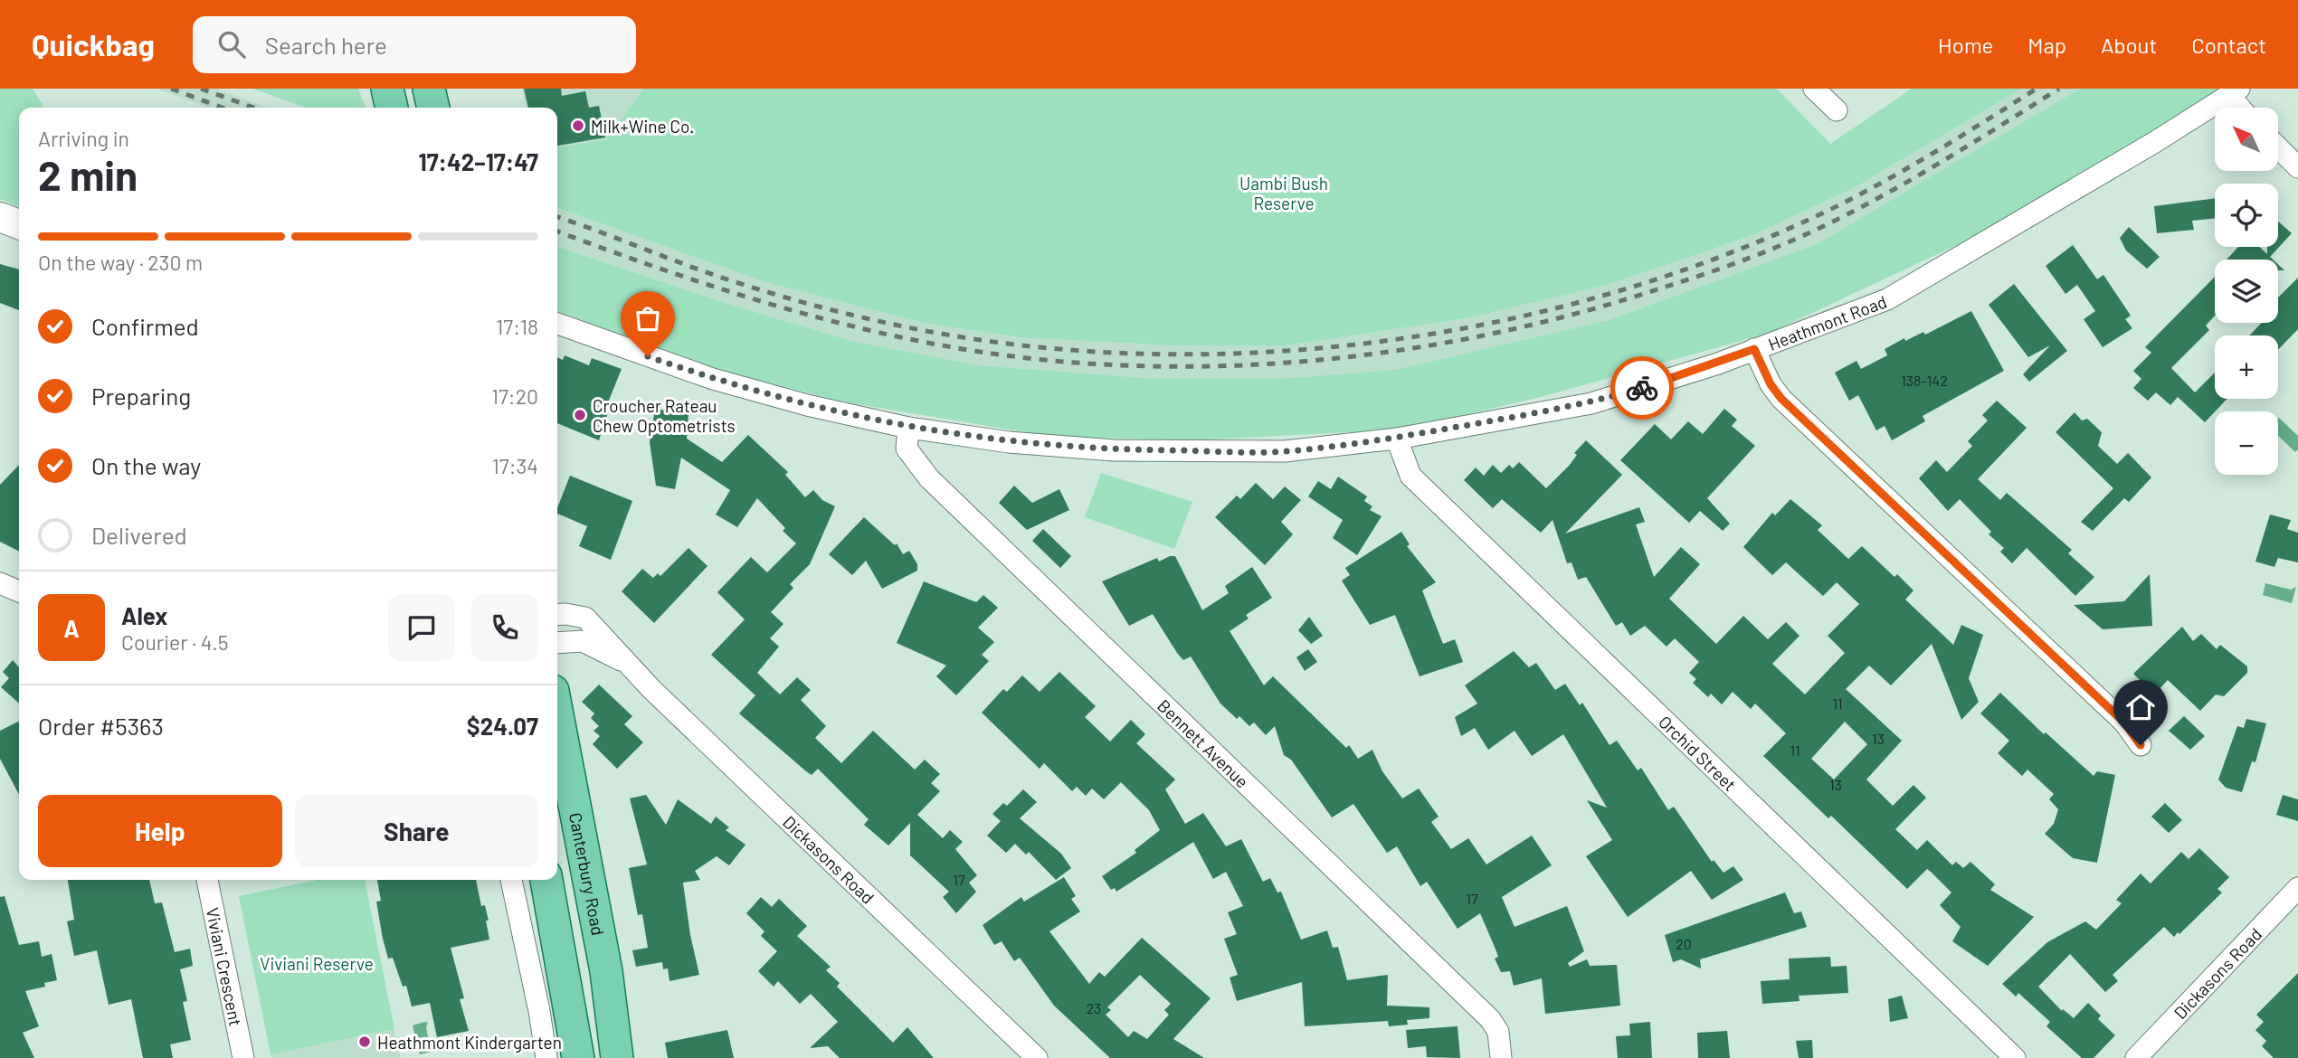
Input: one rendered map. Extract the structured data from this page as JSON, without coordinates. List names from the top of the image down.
{
  "streets": {
    "main road": ["Canterbury Road"],
    "street": [
      "Heathmont Road",
      "Bennett Avenue",
      "Orchid Street",
      "Dickasons Road",
      "Viviani Crescent"
    ]
  },
  "crossings": [
    ["Heathmont Road", "Bennett Avenue"],
    ["Heathmont Road", "Orchid Street"]
  ],
  "parks": ["Uambi Bush Reserve", "Viviani Reserve"],
  "places": ["Milk+Wine Co.", "Croucher Rateau Chew Optometrists", "Heathmont Kindergarten"],
  "house_numbers": [
    "138-142",
    "11",
    "13",
    "11",
    "13",
    "17",
    "17",
    "20",
    "23"
  ],
  "north": "top left",
  "page": {
    "header": "Quickbag",
    "search": "Search here",
    "nav": [
      "Home",
      "Map",
      "About",
      "Contact"
    ],
    "map_buttons": ["+", "−"],
    "heading": ["2 min", "Arriving in", "17:42–17:47"],
    "panel": [
      "Alex",
      "Courier · 4.5",
      "Order #5363",
      "$24.07"
    ],
    "bar": "On the way · 230 m",
    "list": [
      ["Confirmed", "17:18"],
      ["Preparing", "17:20"],
      ["On the way", "17:34"],
      "Delivered"
    ],
    "round": "A",
    "buttons": ["Help", "Share"]
  }
}
